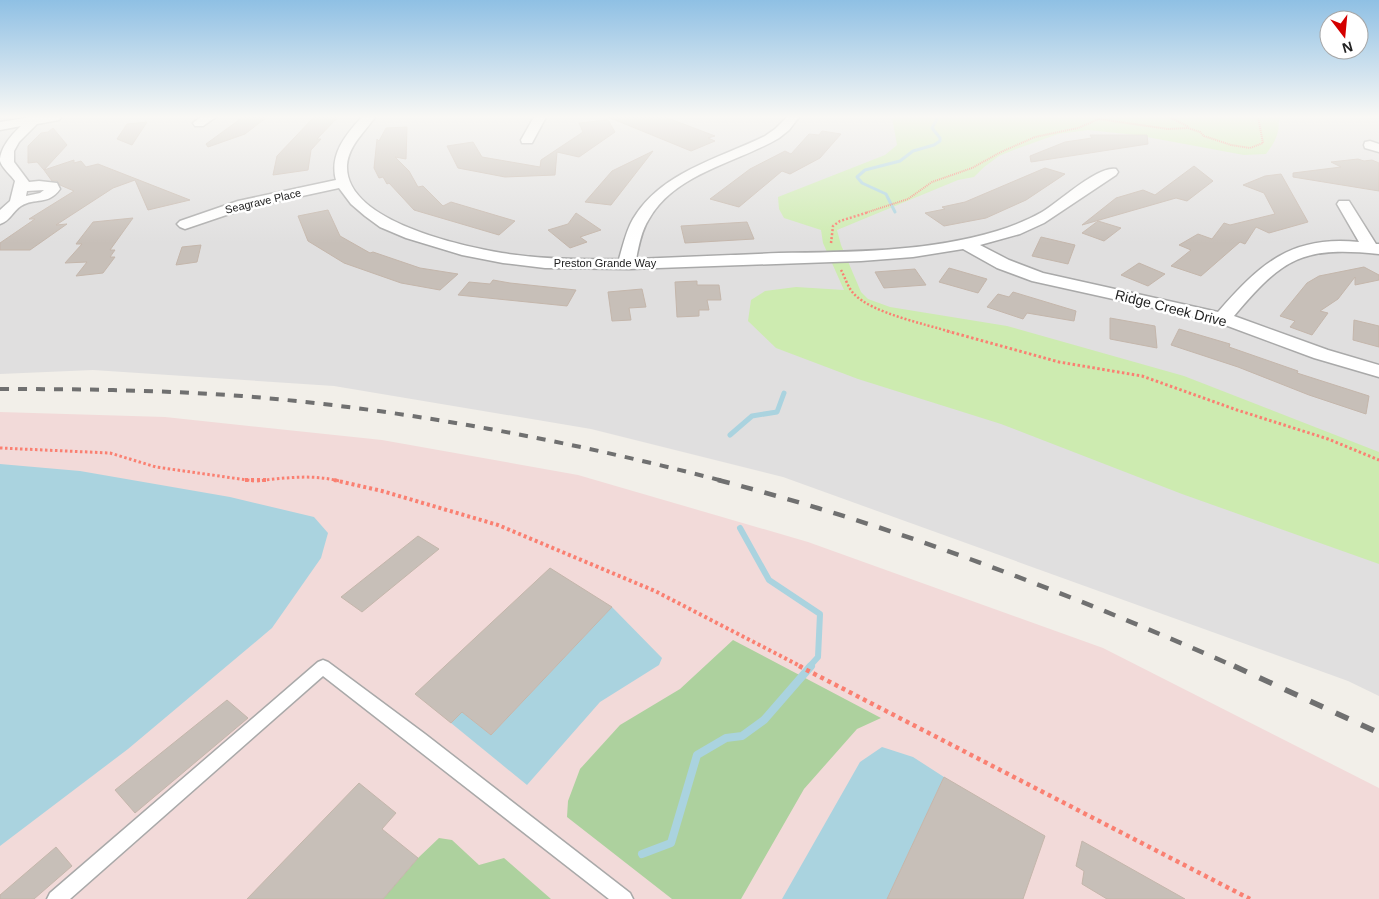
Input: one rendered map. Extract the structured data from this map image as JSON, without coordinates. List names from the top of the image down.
{
  "streets": {
    "street": ["Seagrave Place", "Preston Grande Way", "Ridge Creek Drive"]
  },
  "crossings": [
    ["Seagrave Place", "Preston Grande Way"],
    ["Preston Grande Way", "Ridge Creek Drive"]
  ],
  "north": "bottom"
}
